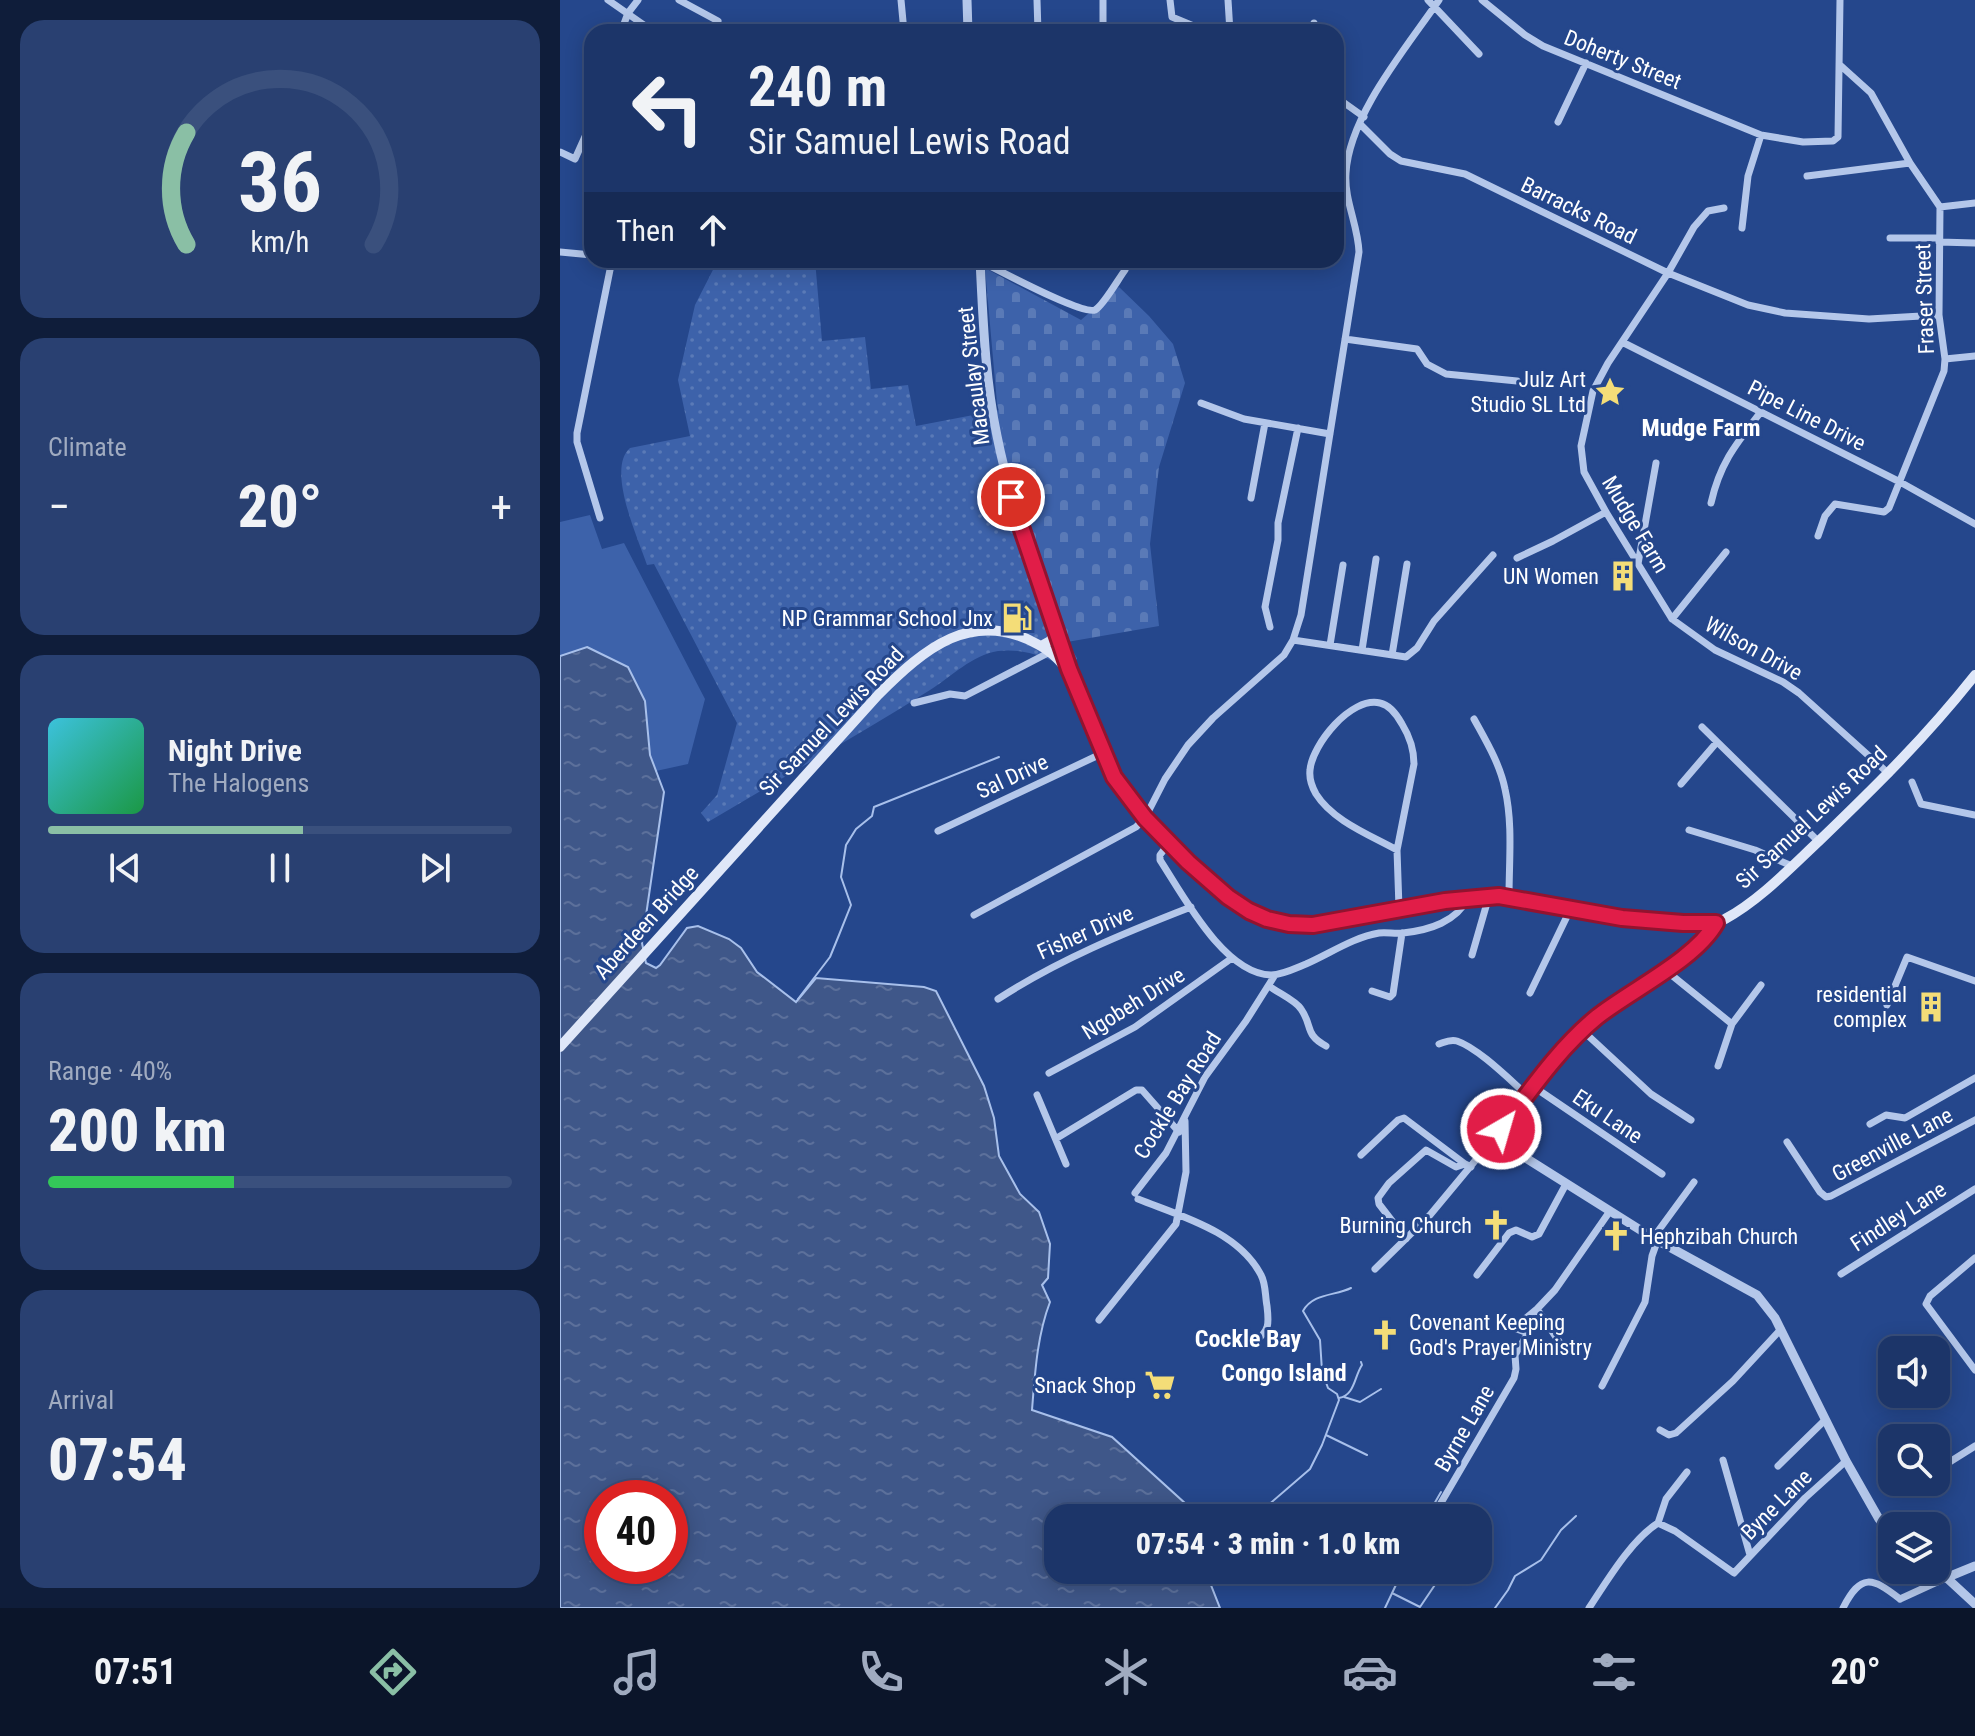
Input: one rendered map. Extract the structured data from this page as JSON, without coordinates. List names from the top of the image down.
{
  "streets": {
    "main road": ["Sir Samuel Lewis Road", "Aberdeen Bridge"],
    "street": [
      "Doherty Street",
      "Barracks Road",
      "Fraser Street",
      "Macaulay Street",
      "Pipe Line Drive",
      "Mudge Farm",
      "Wilson Drive",
      "Sal Drive",
      "Fisher Drive",
      "Ngobeh Drive",
      "Cockle Bay Road",
      "Eku Lane",
      "Greenville Lane",
      "Findley Lane",
      "Byrne Lane",
      "Byne Lane"
    ]
  },
  "crossings": [
    ["Barracks Road", "Fraser Street"],
    ["Barracks Road", "Mudge Farm"],
    ["Fraser Street", "Pipe Line Drive"],
    ["Macaulay Street", "Sir Samuel Lewis Road"],
    ["Pipe Line Drive", "Mudge Farm"],
    ["Mudge Farm", "Wilson Drive"],
    ["Wilson Drive", "Sir Samuel Lewis Road"],
    ["Sir Samuel Lewis Road", "Sal Drive"],
    ["Sir Samuel Lewis Road", "Aberdeen Bridge"]
  ],
  "districts": ["Mudge Farm", "Cockle Bay", "Congo Island"],
  "places": {
    "place": ["Julz Art Studio SL Ltd"],
    "building": ["UN Women", "residential complex"],
    "fuel station": ["NP Grammar School Jnx"],
    "church": ["Burning Church", "Hephzibah Church", "Covenant Keeping God's Prayer Ministry"],
    "supermarket": ["Snack Shop"]
  },
  "page": {
    "turn": ["240 m", "Sir Samuel Lewis Road"],
    "then": "Then",
    "tile": [
      "Climate",
      ["Range · 40%", "200 km"],
      ["Arrival", "07:54"]
    ],
    "heat": ["−", "20°", "+"],
    "song": ["Night Drive", "The Halogens"],
    "limit": "40",
    "trip": "07:54 · 3 min · 1.0 km",
    "tabs": ["07:51", "20°"],
    "gauge": ["36", "km/h"]
  }
}
